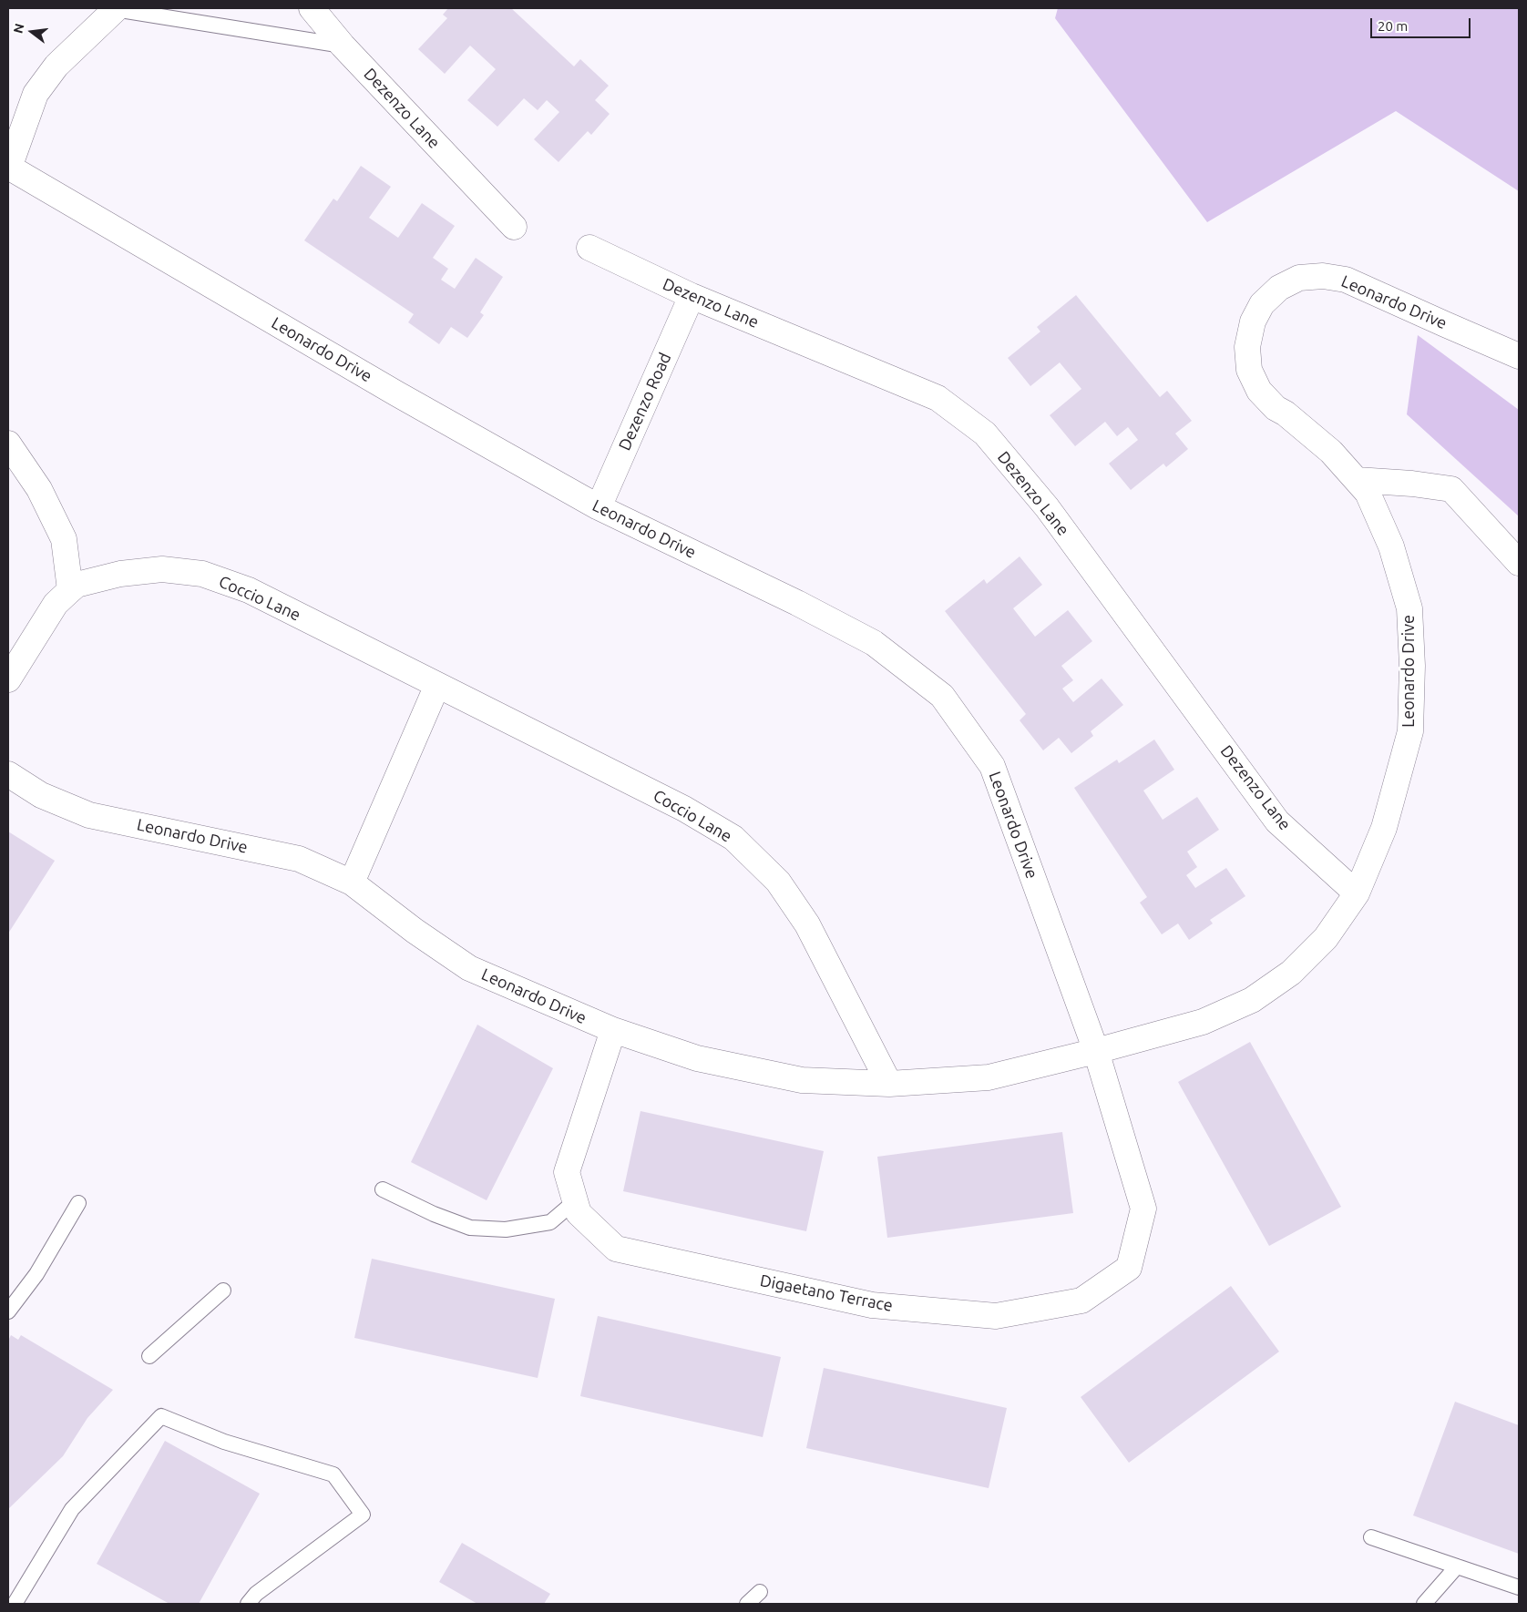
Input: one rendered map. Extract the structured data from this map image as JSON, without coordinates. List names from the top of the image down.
{
  "streets": {
    "street": [
      "Dezenzo Lane",
      "Leonardo Drive",
      "Dezenzo Road",
      "Coccio Lane",
      "Digaetano Terrace"
    ]
  },
  "crossings": [
    ["Dezenzo Lane", "Leonardo Drive"],
    ["Dezenzo Lane", "Dezenzo Road"],
    ["Leonardo Drive", "Dezenzo Road"],
    ["Leonardo Drive", "Coccio Lane"],
    ["Leonardo Drive", "Digaetano Terrace"]
  ],
  "scale_bar": "20 m",
  "north": "left"
}
